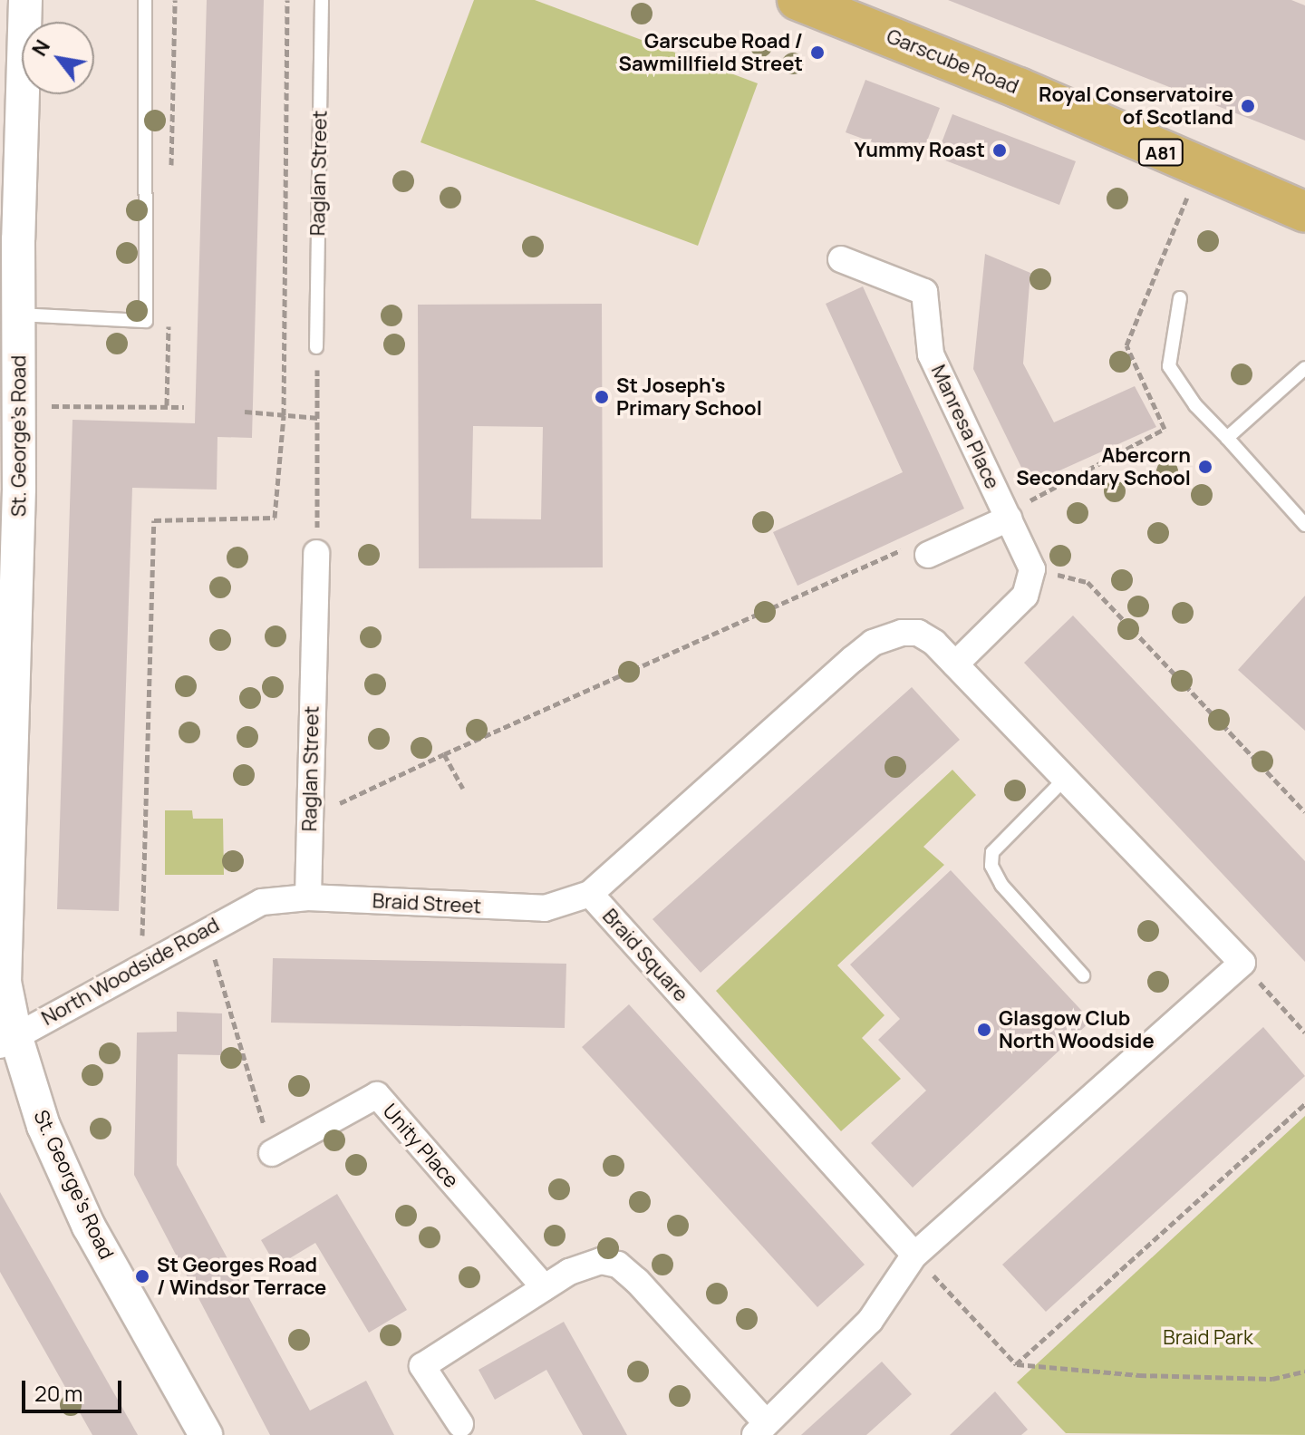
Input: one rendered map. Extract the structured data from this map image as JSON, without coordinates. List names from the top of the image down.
{
  "streets": {
    "main road": ["Garscube Road", "A81"],
    "street": [
      "Raglan Street",
      "Manresa Place",
      "St. George's Road",
      "Braid Street",
      "Braid Square",
      "North Woodside Road",
      "Unity Place"
    ]
  },
  "crossings": [
    ["Raglan Street", "Braid Street"],
    ["St. George's Road", "North Woodside Road"],
    ["Braid Street", "Braid Square"],
    ["Braid Street", "North Woodside Road"]
  ],
  "parks": ["Braid Park"],
  "places": [
    "Garscube Road / Sawmillfield Street",
    "Royal Conservatoire of Scotland",
    "Yummy Roast",
    "St Joseph's Primary School",
    "Abercorn Secondary School",
    "Glasgow Club North Woodside",
    "St Georges Road / Windsor Terrace"
  ],
  "scale_bar": "20 m",
  "north": "top left"
}
